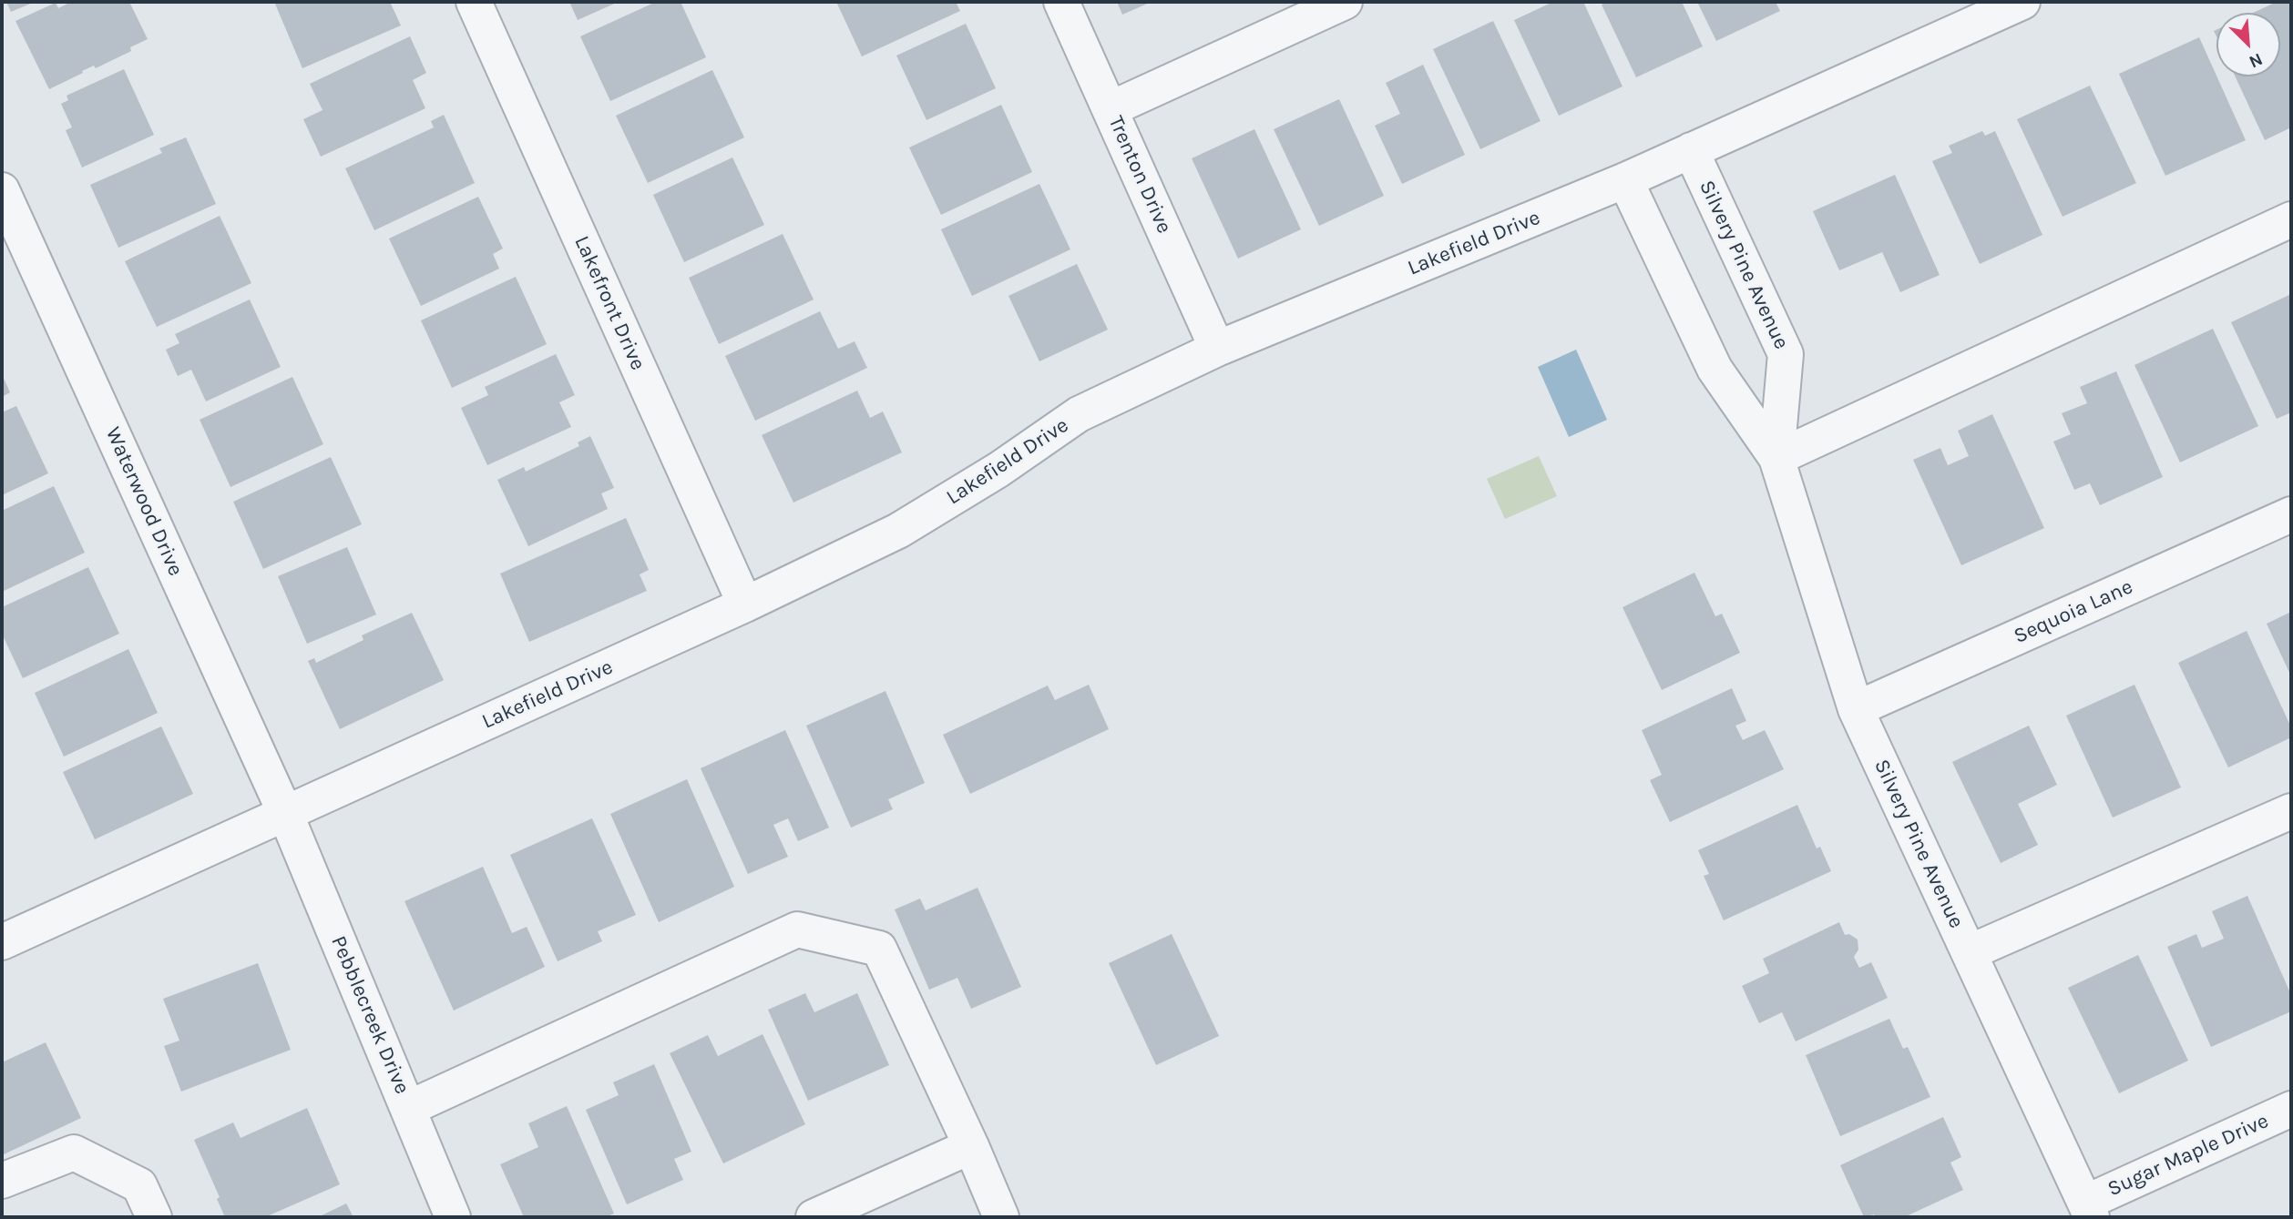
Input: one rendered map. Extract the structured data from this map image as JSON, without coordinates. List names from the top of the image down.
{
  "streets": {
    "street": [
      "Trenton Drive",
      "Lakefield Drive",
      "Silvery Pine Avenue",
      "Lakefront Drive",
      "Waterwood Drive",
      "Sequoia Lane",
      "Pebblecreek Drive",
      "Sugar Maple Drive"
    ]
  },
  "crossings": [
    ["Trenton Drive", "Lakefield Drive"],
    ["Lakefield Drive", "Silvery Pine Avenue"],
    ["Lakefield Drive", "Lakefront Drive"],
    ["Lakefield Drive", "Waterwood Drive"],
    ["Lakefield Drive", "Pebblecreek Drive"],
    ["Silvery Pine Avenue", "Sequoia Lane"],
    ["Silvery Pine Avenue", "Sugar Maple Drive"],
    ["Waterwood Drive", "Pebblecreek Drive"]
  ],
  "north": "bottom right"
}
